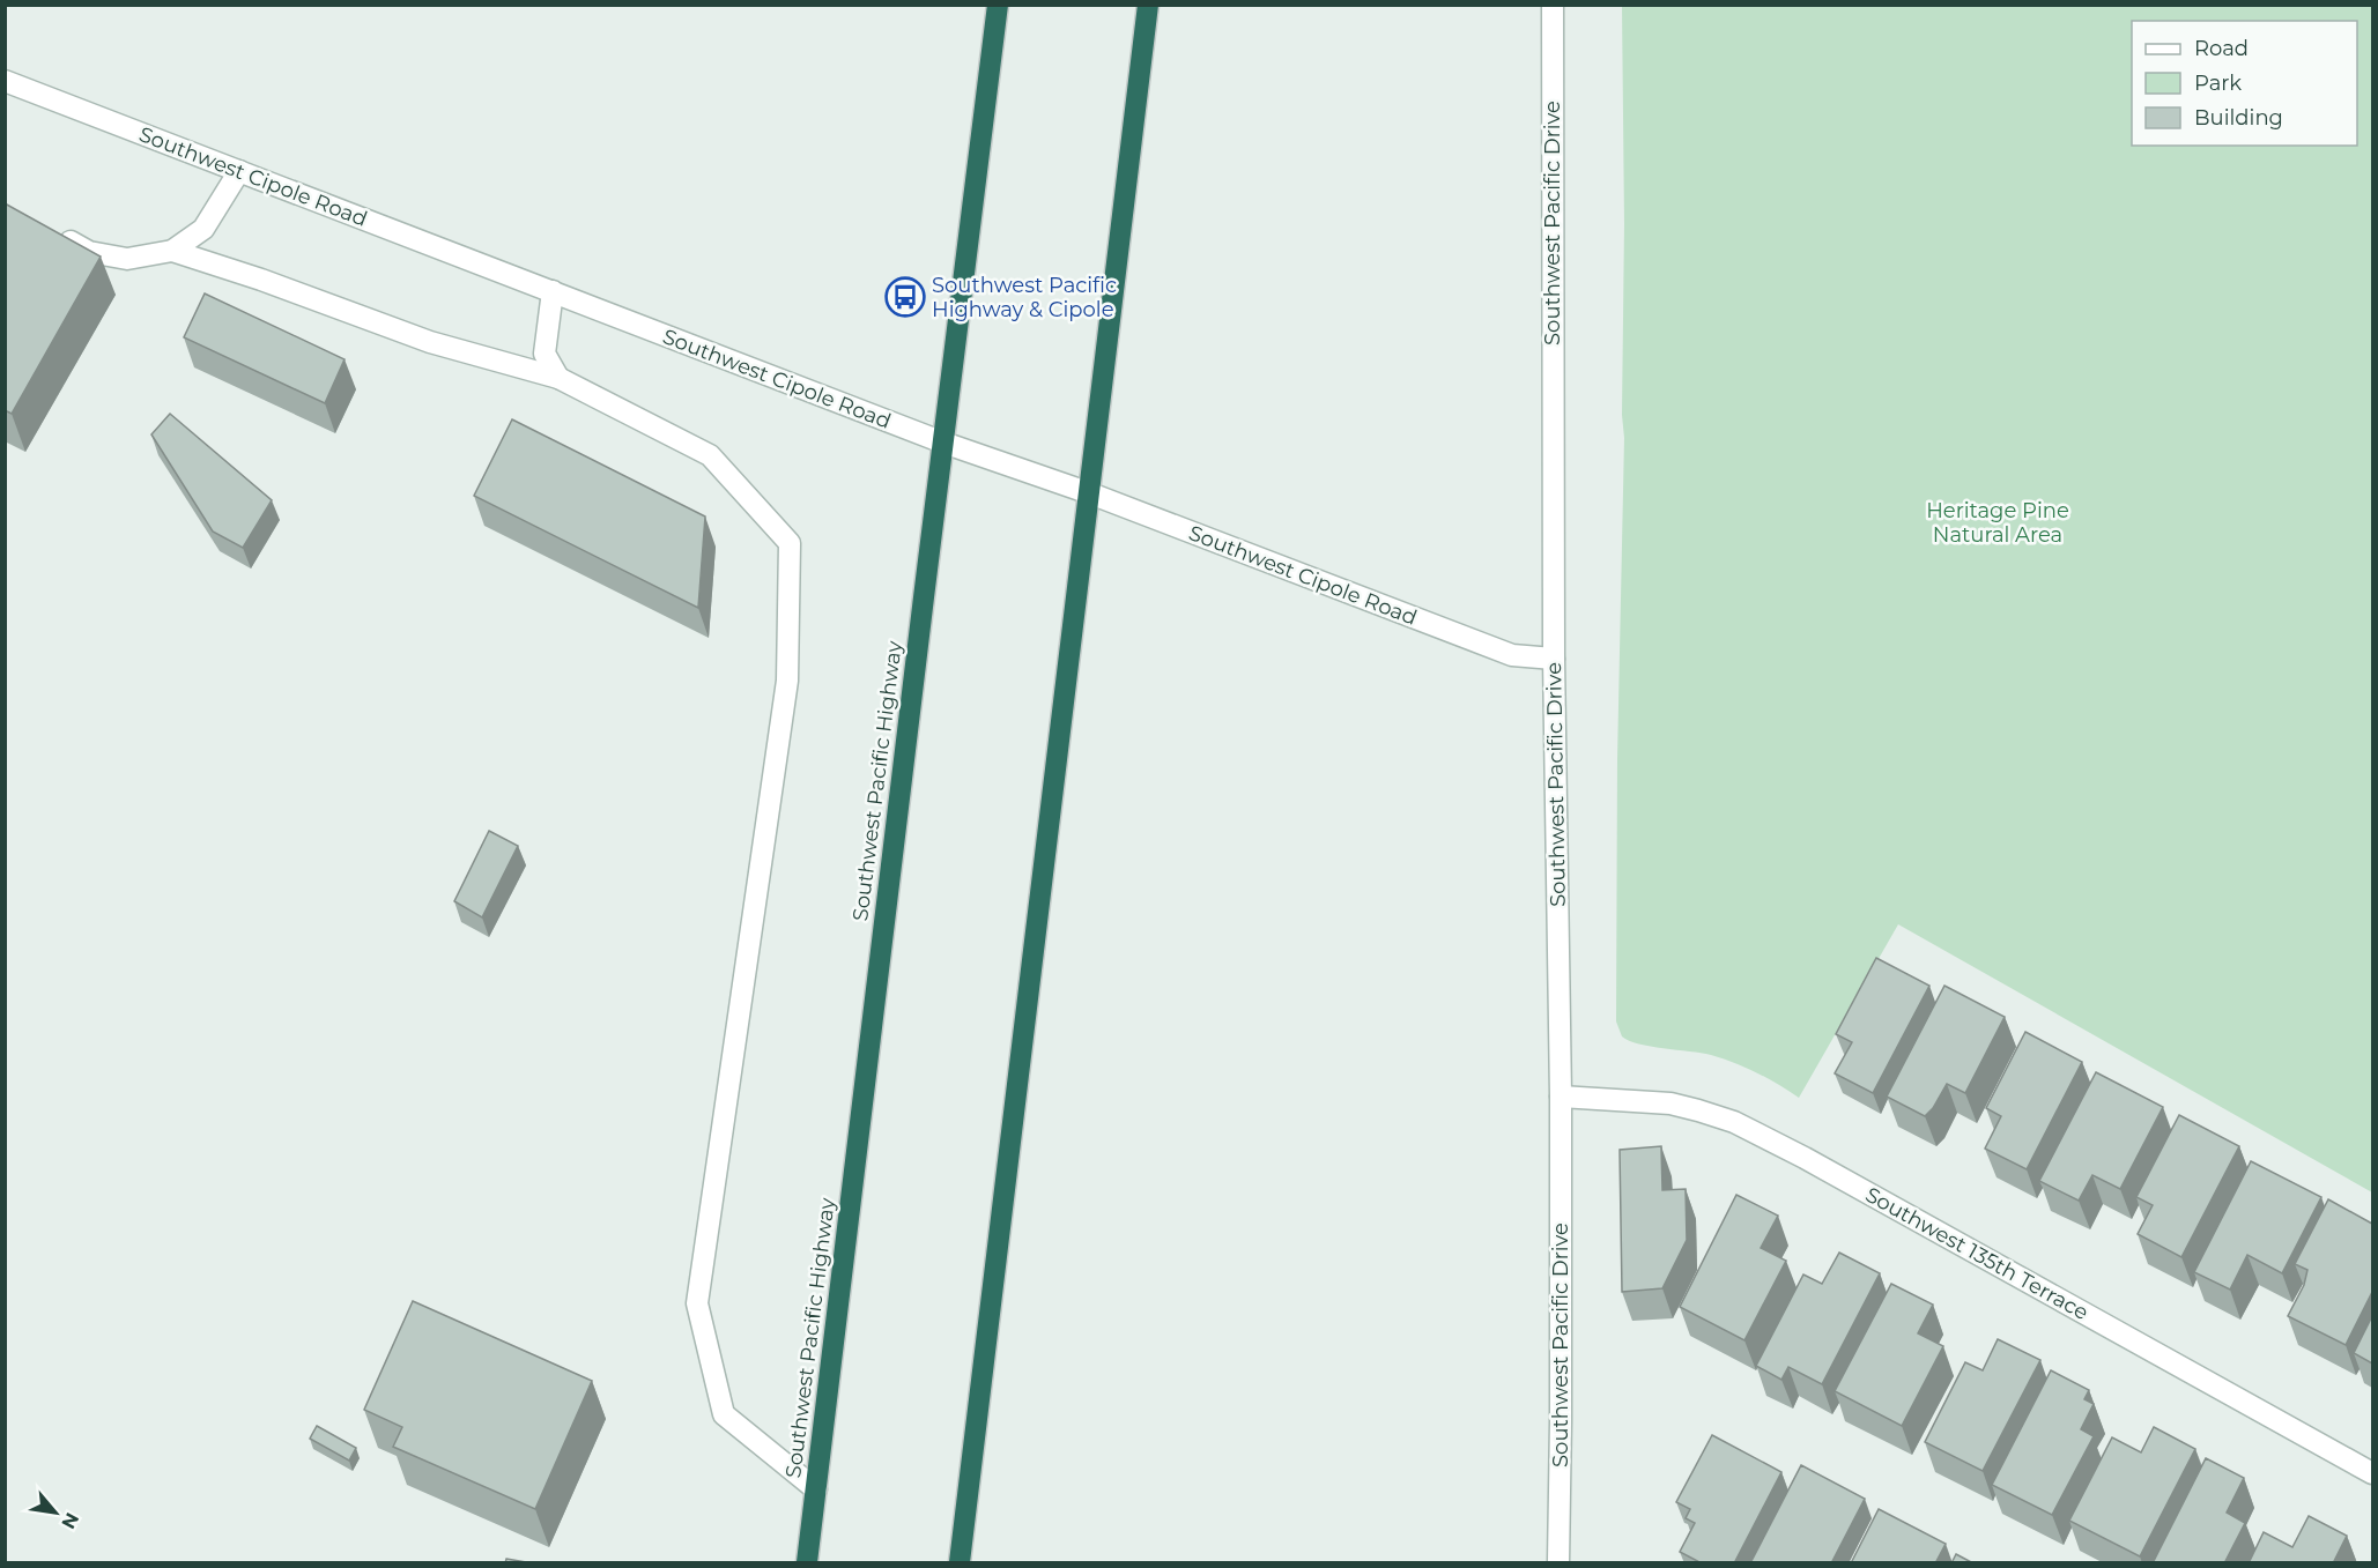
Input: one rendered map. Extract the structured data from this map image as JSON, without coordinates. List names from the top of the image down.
{
  "streets": {
    "highway": ["Southwest Pacific Highway"],
    "street": ["Southwest Cipole Road", "Southwest Pacific Drive", "Southwest 135th Terrace"]
  },
  "crossings": [
    ["Southwest Cipole Road", "Southwest Pacific Drive"],
    ["Southwest Cipole Road", "Southwest Pacific Highway"],
    ["Southwest Pacific Drive", "Southwest 135th Terrace"]
  ],
  "parks": ["Heritage Pine Natural Area"],
  "places": {
    "bus stop": ["Southwest Pacific Highway & Cipole"]
  },
  "legend": ["Road", "Park", "Building"],
  "north": "bottom right"
}
